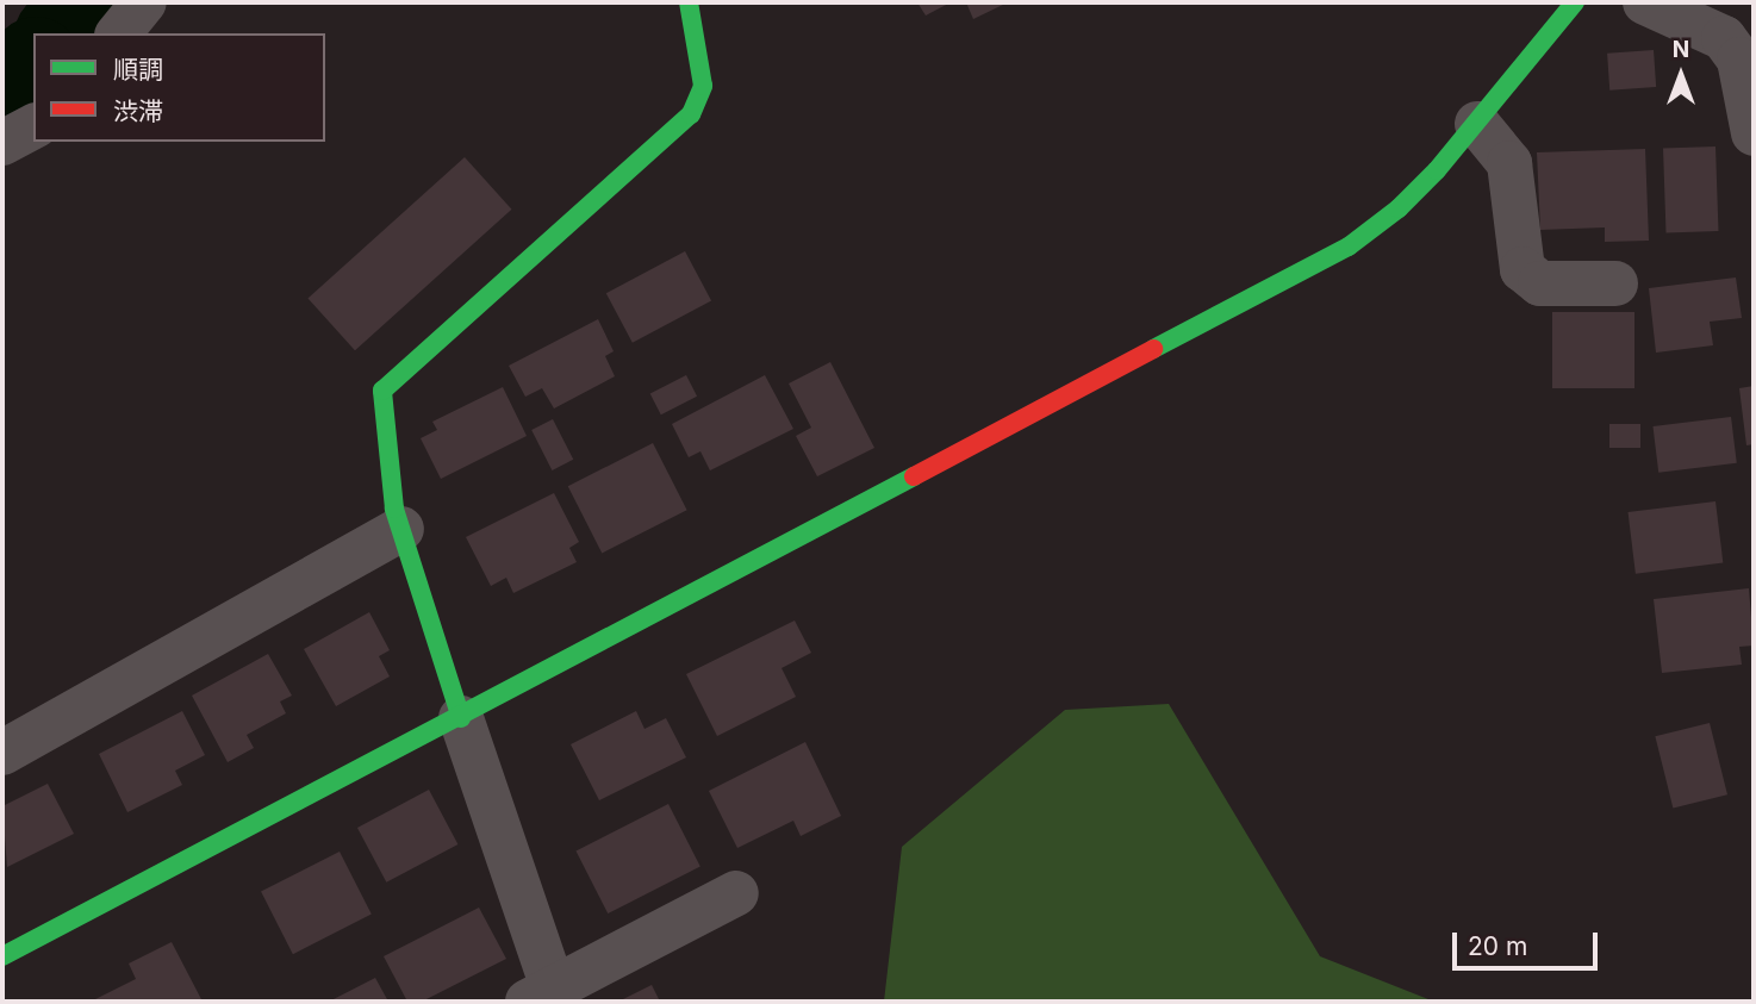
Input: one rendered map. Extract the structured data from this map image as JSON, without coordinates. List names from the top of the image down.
{
  "legend": ["順調", "渋滞"],
  "scale_bar": "20 m",
  "north": "top"
}
